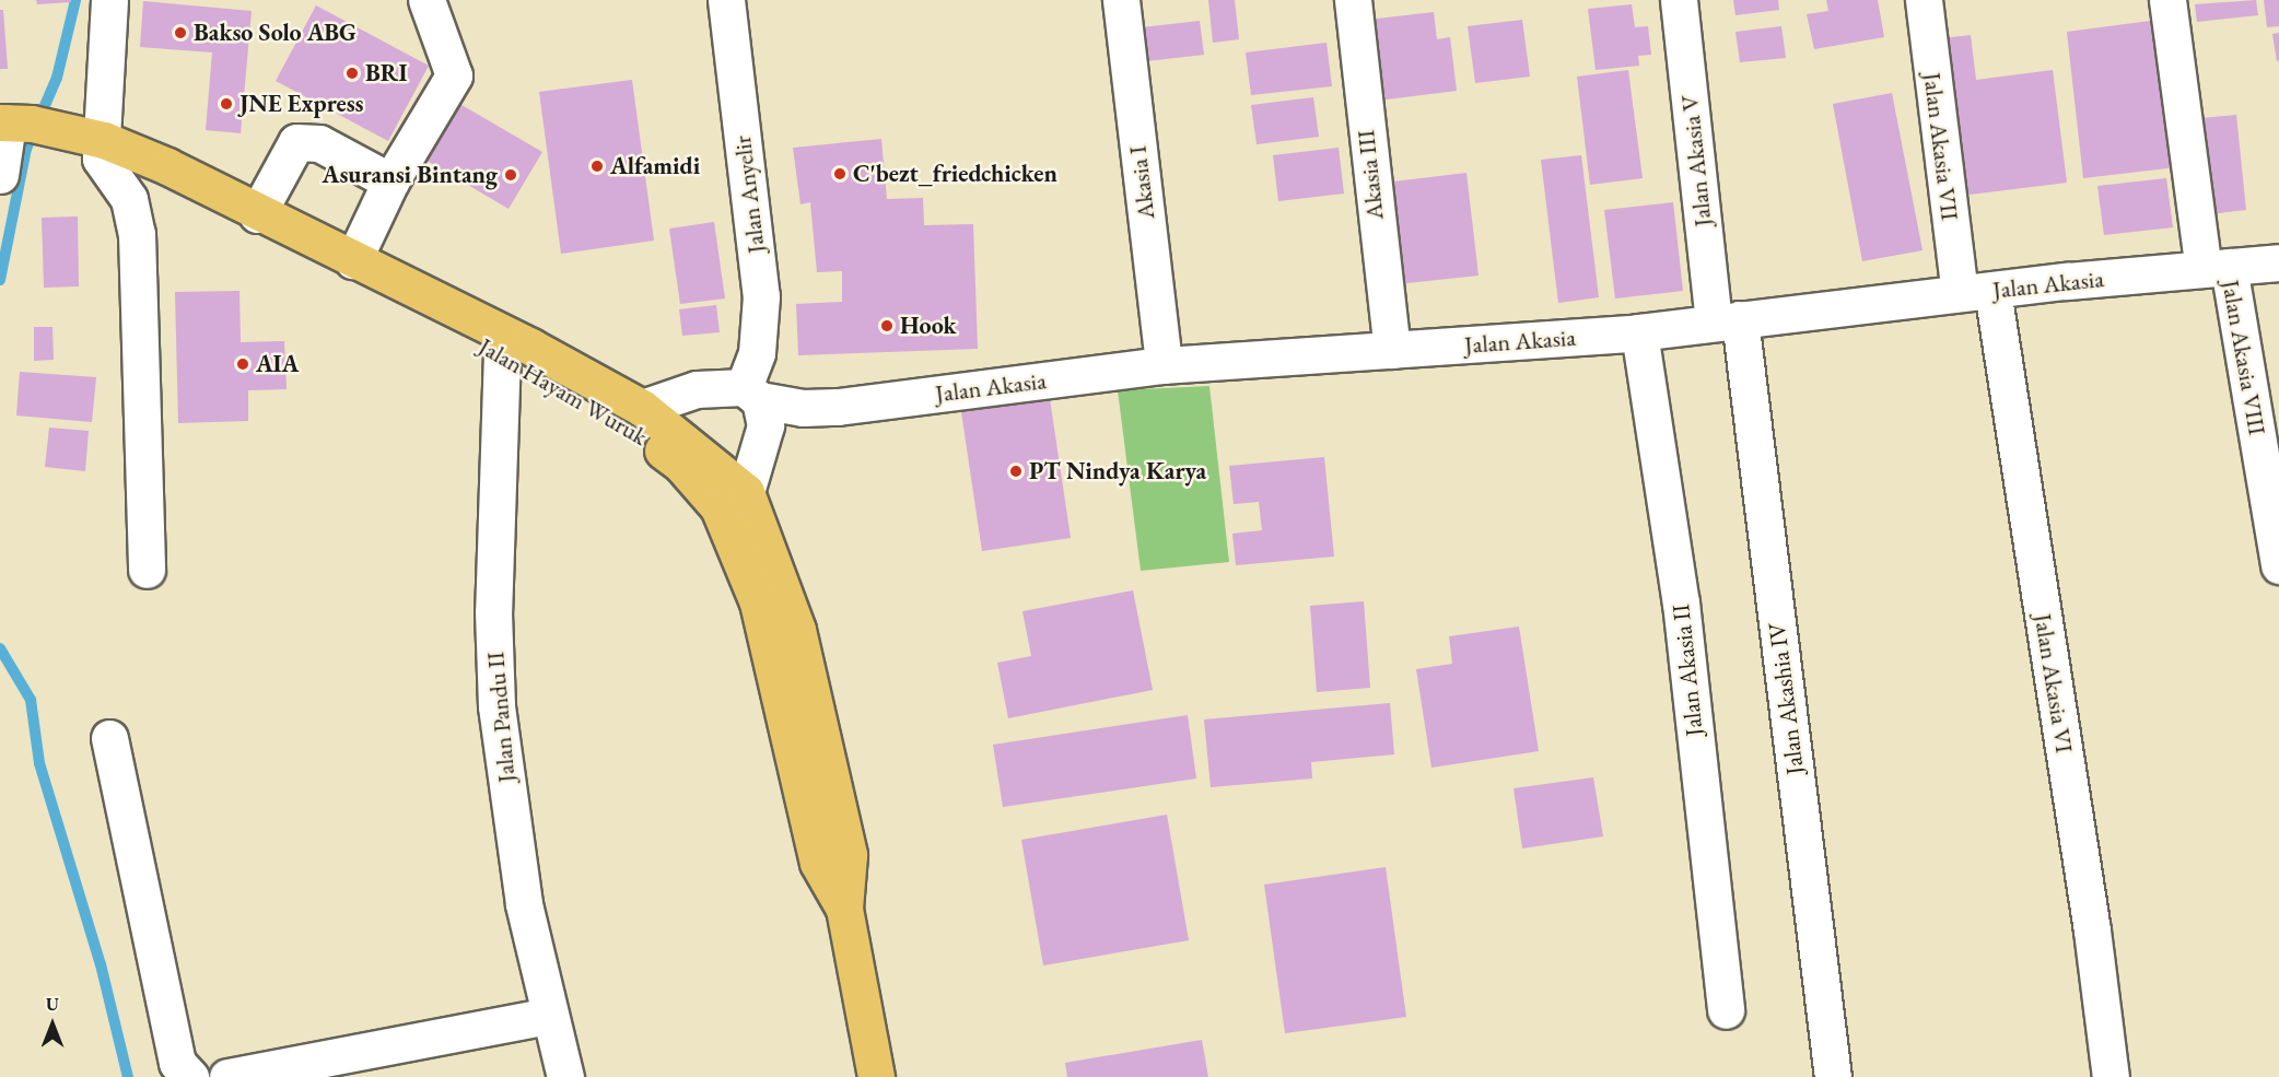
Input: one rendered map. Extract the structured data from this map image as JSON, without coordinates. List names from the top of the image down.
{
  "streets": {
    "main road": ["Jalan Hayam Wuruk"],
    "street": [
      "Jalan Akasia VII",
      "Jalan Akasia V",
      "Akasia III",
      "Akasia I",
      "Jalan Anyelir",
      "Jalan Akasia",
      "Jalan Akasia VIII",
      "Jalan Akasia II",
      "Jalan Akasia VI",
      "Jalan Akashia IV",
      "Jalan Pandu II"
    ]
  },
  "crossings": [
    ["Jalan Akasia VII", "Jalan Akasia"],
    ["Jalan Akasia VII", "Jalan Akasia VI"],
    ["Jalan Akasia V", "Jalan Akasia"],
    ["Jalan Akasia V", "Jalan Akashia IV"],
    ["Akasia III", "Jalan Akasia"],
    ["Akasia I", "Jalan Akasia"],
    ["Jalan Anyelir", "Jalan Akasia"],
    ["Jalan Anyelir", "Jalan Hayam Wuruk"],
    ["Jalan Akasia", "Jalan Akasia VIII"],
    ["Jalan Akasia", "Jalan Hayam Wuruk"],
    ["Jalan Akasia", "Jalan Akasia II"],
    ["Jalan Akasia", "Jalan Akasia VI"],
    ["Jalan Akasia", "Jalan Akashia IV"],
    ["Jalan Hayam Wuruk", "Jalan Pandu II"]
  ],
  "places": [
    "Bakso Solo ABG",
    "BRI",
    "JNE Express",
    "Alfamidi",
    "C'bezt_friedchicken",
    "Asuransi Bintang",
    "Hook",
    "AIA",
    "PT Nindya Karya"
  ],
  "north": "top"
}
